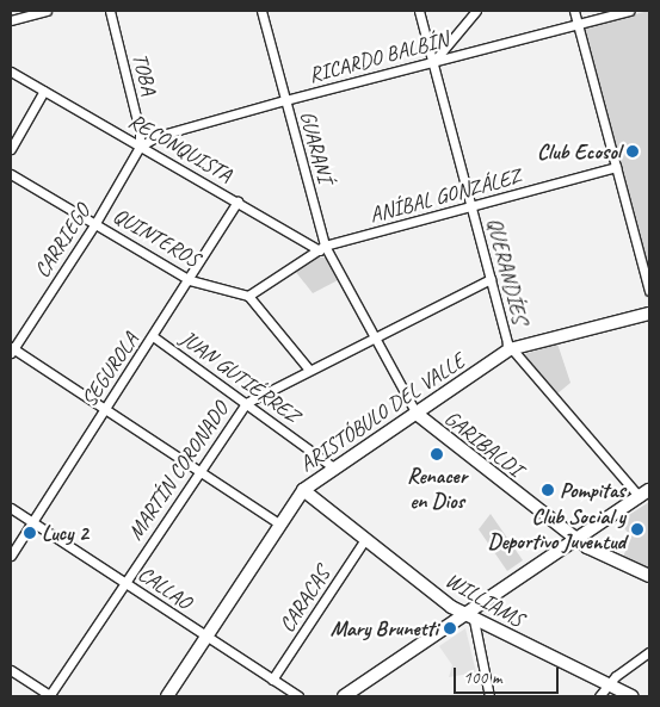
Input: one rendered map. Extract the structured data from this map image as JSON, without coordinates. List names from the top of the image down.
{
  "streets": {
    "street": [
      "RICARDO BALBÍN",
      "TOBA",
      "GUARANÍ",
      "RECONQUISTA",
      "ANÍBAL GONZÁLEZ",
      "QUINTEROS",
      "CARRIEGO",
      "QUERANDÍES",
      "SEGUROLA",
      "JUAN GUTIÉRREZ",
      "ARISTÓBULO DEL VALLE",
      "GARIBALDI",
      "MARTÍN CORONADO",
      "CALLAO",
      "CARACAS",
      "WILLIAMS"
    ]
  },
  "crossings": [
    ["RICARDO BALBÍN", "TOBA"],
    ["RICARDO BALBÍN", "GUARANÍ"],
    ["RICARDO BALBÍN", "RECONQUISTA"],
    ["RICARDO BALBÍN", "CARRIEGO"],
    ["RICARDO BALBÍN", "QUERANDÍES"],
    ["TOBA", "RECONQUISTA"],
    ["TOBA", "CARRIEGO"],
    ["GUARANÍ", "RECONQUISTA"],
    ["GUARANÍ", "ANÍBAL GONZÁLEZ"],
    ["GUARANÍ", "GARIBALDI"],
    ["RECONQUISTA", "ANÍBAL GONZÁLEZ"],
    ["RECONQUISTA", "CARRIEGO"],
    ["RECONQUISTA", "SEGUROLA"],
    ["ANÍBAL GONZÁLEZ", "QUERANDÍES"],
    ["QUINTEROS", "CARRIEGO"],
    ["QUINTEROS", "SEGUROLA"],
    ["QUERANDÍES", "ARISTÓBULO DEL VALLE"],
    ["QUERANDÍES", "MARTÍN CORONADO"],
    ["SEGUROLA", "JUAN GUTIÉRREZ"],
    ["SEGUROLA", "CALLAO"],
    ["JUAN GUTIÉRREZ", "ARISTÓBULO DEL VALLE"],
    ["JUAN GUTIÉRREZ", "MARTÍN CORONADO"],
    ["ARISTÓBULO DEL VALLE", "GARIBALDI"],
    ["ARISTÓBULO DEL VALLE", "CALLAO"],
    ["ARISTÓBULO DEL VALLE", "WILLIAMS"],
    ["GARIBALDI", "MARTÍN CORONADO"],
    ["MARTÍN CORONADO", "CALLAO"],
    ["CALLAO", "CARACAS"],
    ["CARACAS", "WILLIAMS"]
  ],
  "places": [
    "Club Ecosol",
    "Renacer en Dios",
    "Pompitas",
    "Club Social y Deportivo Juventud",
    "Lucy 2",
    "Mary Brunetti"
  ],
  "scale_bar": "100 m"
}
